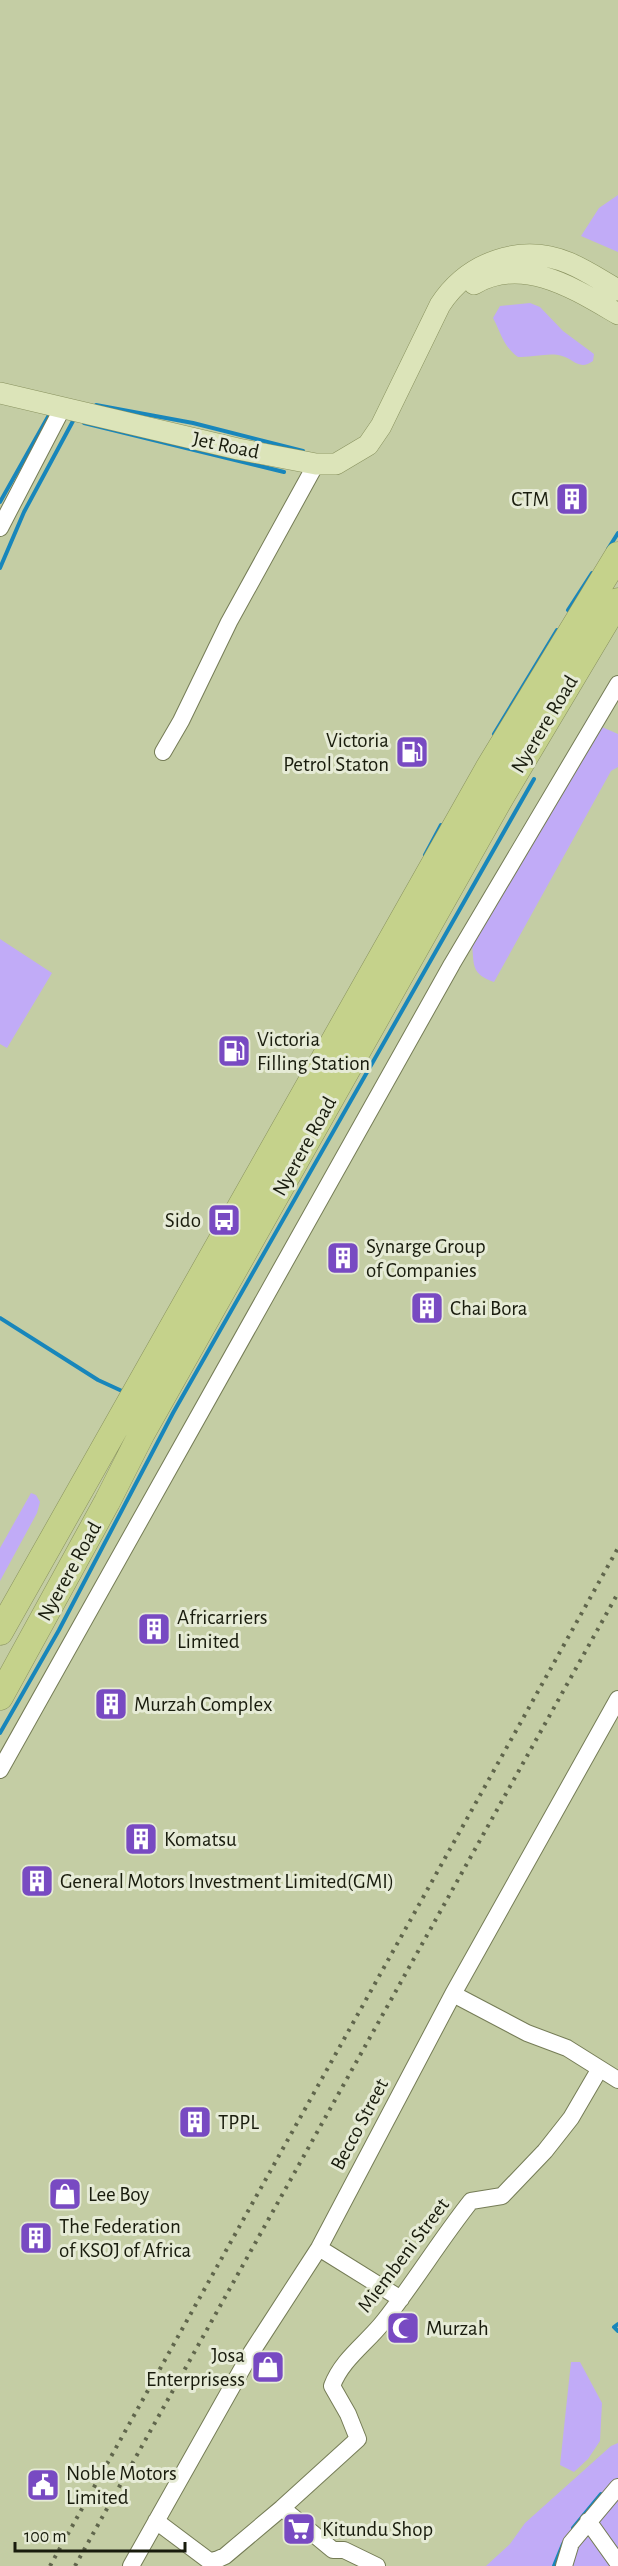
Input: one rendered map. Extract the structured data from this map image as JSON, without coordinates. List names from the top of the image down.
{
  "streets": {
    "highway": ["Nyerere Road"],
    "main road": ["Jet Road"],
    "street": ["Becco Street", "Miembeni Street"]
  },
  "places": {
    "building": [
      "CTM",
      "Synarge Group of Companies",
      "Chai Bora",
      "Africarriers Limited",
      "Murzah Complex",
      "Komatsu",
      "General Motors Investment Limited(GMI)",
      "TPPL",
      "The Federation of KSOJ of Africa"
    ],
    "fuel station": ["Victoria Petrol Staton", "Victoria Filling Station"],
    "bus stop": ["Sido"],
    "shop": ["Lee Boy", "Josa Enterprisess"],
    "mosque": ["Murzah"],
    "public building": ["Noble Motors Limited"],
    "supermarket": ["Kitundu Shop"]
  },
  "scale_bar": "100 m"
}
